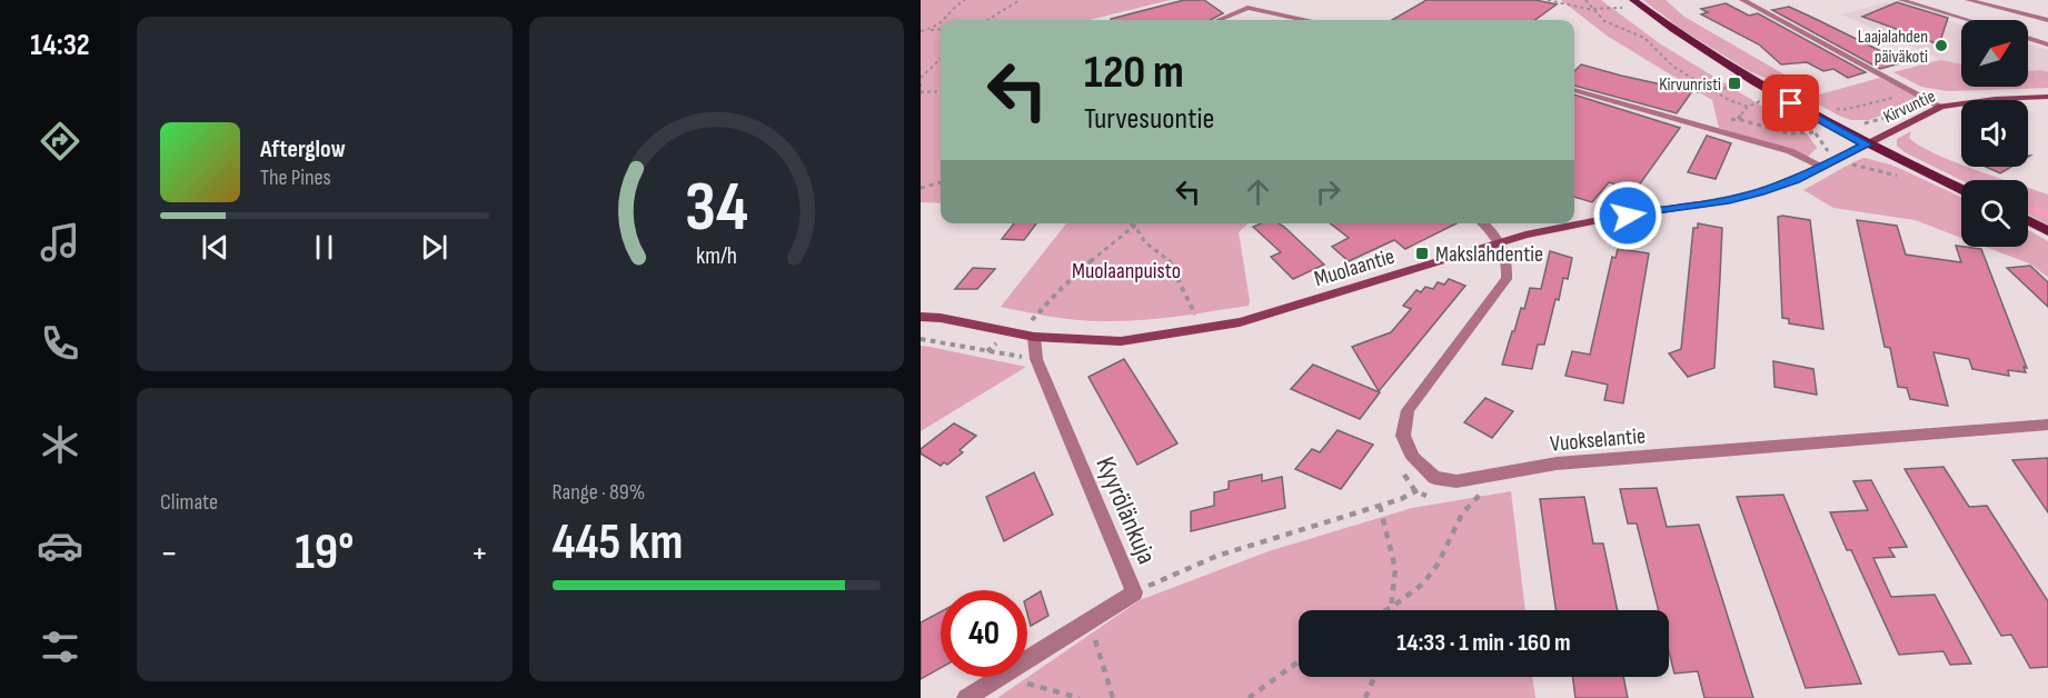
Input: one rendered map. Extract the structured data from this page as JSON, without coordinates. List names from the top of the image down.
{
  "streets": {
    "street": [
      "Kirvuntie",
      "Muolaantie",
      "Vuokselantie",
      "Kyyrölänkuja"
    ]
  },
  "crossings": [
    ["Kirvuntie", "Muolaantie"],
    ["Muolaantie", "Kyyrölänkuja"]
  ],
  "parks": ["Muolaanpuisto"],
  "places": {
    "other": ["Laajalahden päiväkoti"],
    "transit": ["Kirvunristi", "Makslahdentie"]
  },
  "north": "top right",
  "page": {
    "tabs": "14:32",
    "turn": ["120 m", "Turvesuontie"],
    "song": ["Afterglow", "The Pines"],
    "tile": [
      "Climate",
      ["Range · 89%", "445 km"]
    ],
    "heat": ["−", "19°", "+"],
    "limit": "40",
    "trip": "14:33 · 1 min · 160 m",
    "gauge": ["34", "km/h"]
  }
}
